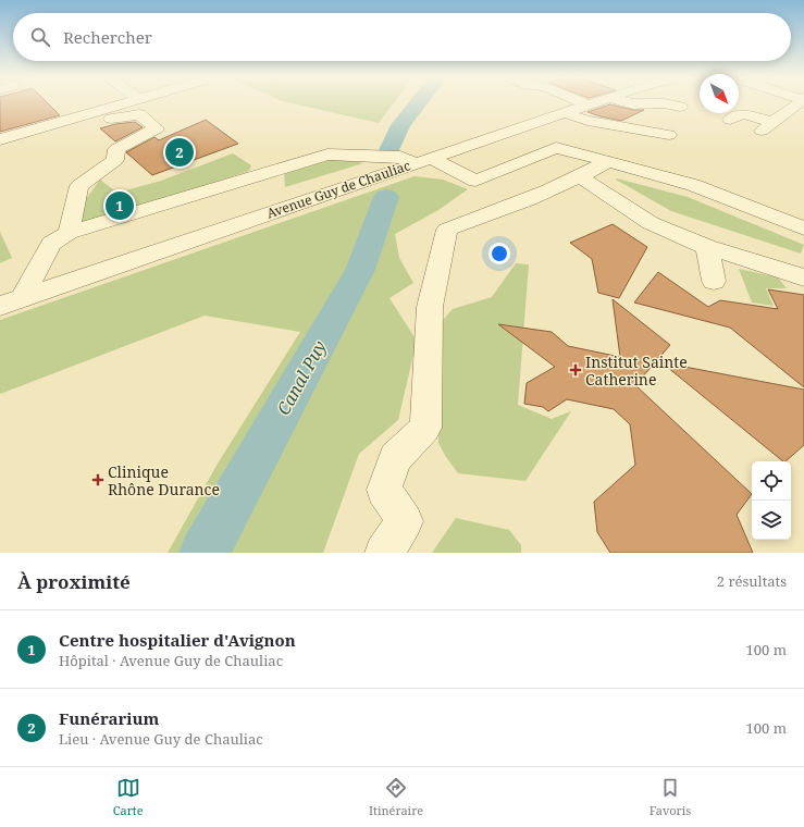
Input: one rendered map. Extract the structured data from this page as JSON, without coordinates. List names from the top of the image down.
{
  "streets": {
    "street": ["Avenue Guy de Chauliac"]
  },
  "water": ["Canal Puy"],
  "places": {
    "health": ["Institut Sainte Catherine", "Clinique Rhône Durance"]
  },
  "north": "bottom right",
  "page": {
    "search": "Rechercher",
    "pins": ["2", "1"],
    "heading": ["À proximité", "2 résultats"],
    "list": [
      {
        "mark": "1",
        "name": "Centre hospitalier d'Avignon",
        "note": "Hôpital · Avenue Guy de Chauliac",
        "value": "100 m"
      },
      {
        "mark": "2",
        "name": "Funérarium",
        "note": "Lieu · Avenue Guy de Chauliac",
        "value": "100 m"
      }
    ],
    "nav": ["Carte", "Itinéraire", "Favoris"]
  }
}
